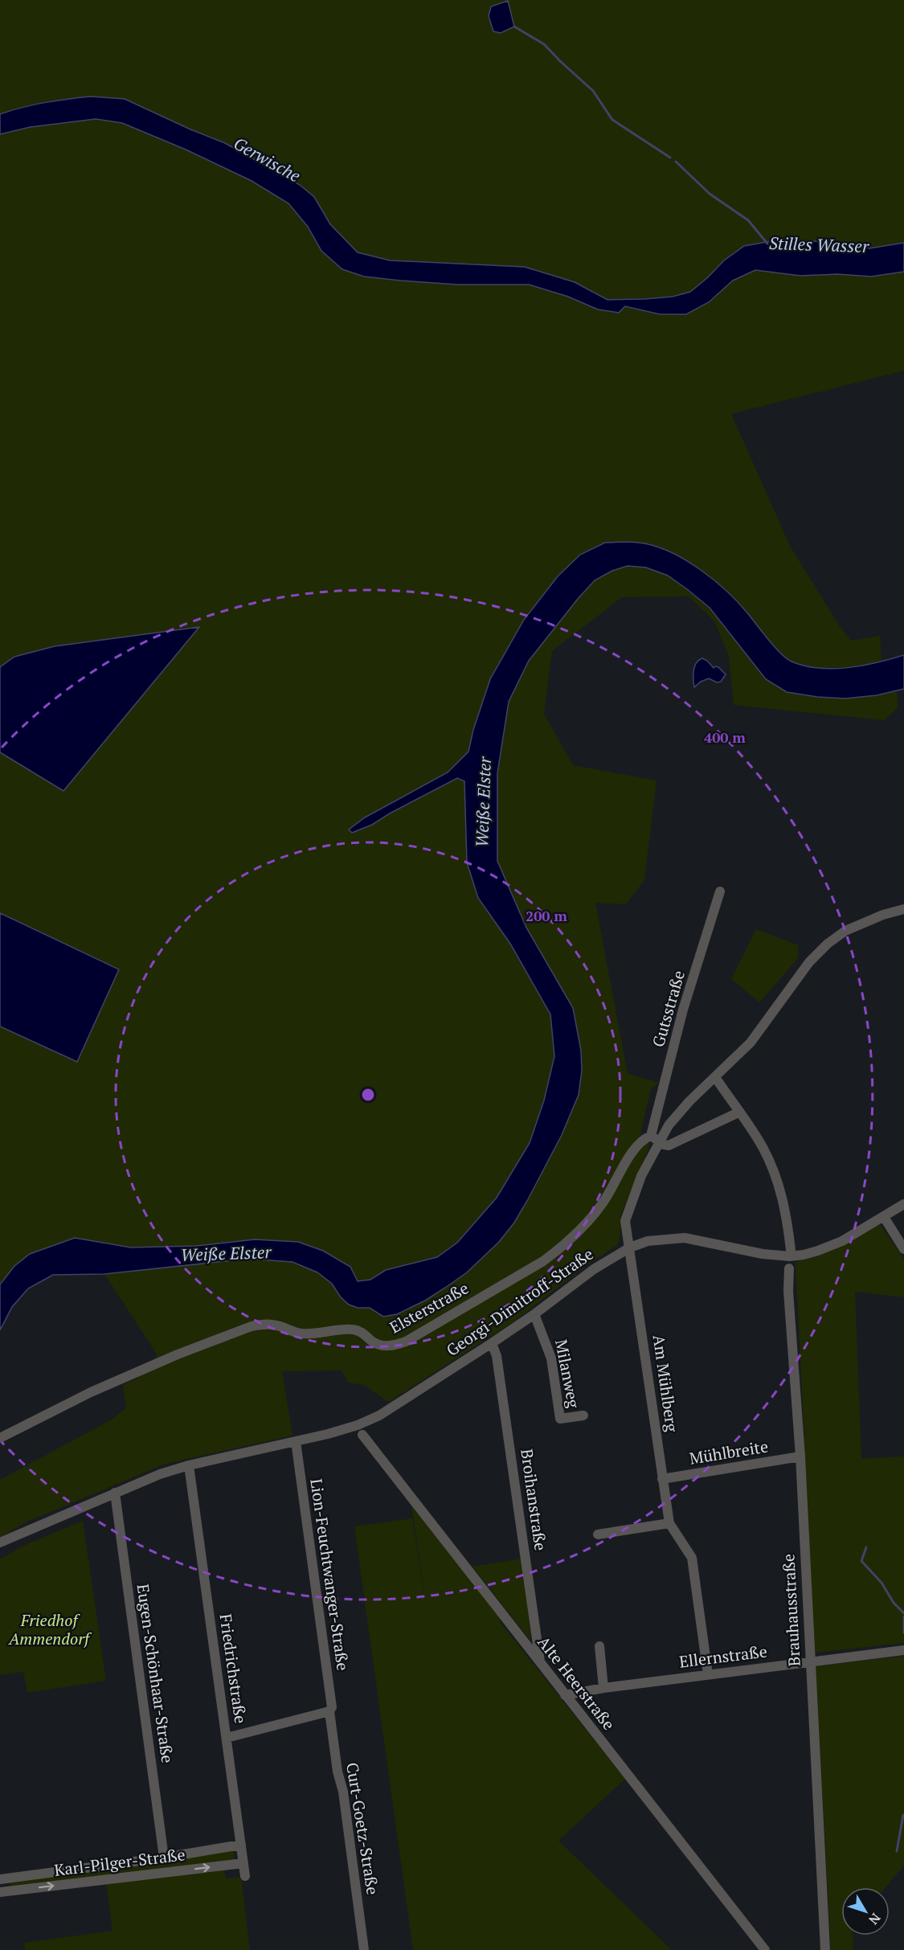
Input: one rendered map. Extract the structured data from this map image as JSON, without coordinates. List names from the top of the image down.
{
  "streets": {
    "street": [
      "Gutsstraße",
      "Georgi-Dimitroff-Straße",
      "Elsterstraße",
      "Milanweg",
      "Am Mühlberg",
      "Mühlbreite",
      "Broihanstraße",
      "Lion-Feuchtwanger-Straße",
      "Brauhausstraße",
      "Ellernstraße",
      "Friedrichstraße",
      "Eugen-Schönhaar-Straße",
      "Alte Heerstraße",
      "Curt-Goetz-Straße",
      "Karl-Pilger-Straße"
    ]
  },
  "crossings": [
    ["Gutsstraße", "Elsterstraße"],
    ["Georgi-Dimitroff-Straße", "Milanweg"],
    ["Georgi-Dimitroff-Straße", "Am Mühlberg"],
    ["Georgi-Dimitroff-Straße", "Broihanstraße"],
    ["Georgi-Dimitroff-Straße", "Lion-Feuchtwanger-Straße"],
    ["Georgi-Dimitroff-Straße", "Friedrichstraße"],
    ["Georgi-Dimitroff-Straße", "Eugen-Schönhaar-Straße"],
    ["Am Mühlberg", "Mühlbreite"],
    ["Am Mühlberg", "Ellernstraße"],
    ["Mühlbreite", "Brauhausstraße"],
    ["Broihanstraße", "Alte Heerstraße"],
    ["Lion-Feuchtwanger-Straße", "Curt-Goetz-Straße"],
    ["Brauhausstraße", "Ellernstraße"],
    ["Ellernstraße", "Alte Heerstraße"],
    ["Friedrichstraße", "Karl-Pilger-Straße"],
    ["Eugen-Schönhaar-Straße", "Karl-Pilger-Straße"]
  ],
  "water": ["Gerwische", "Stilles Wasser", "Weiße Elster"],
  "parks": ["Friedhof Ammendorf"],
  "north": "bottom right",
  "rings": ["400 m", "200 m"]
}
